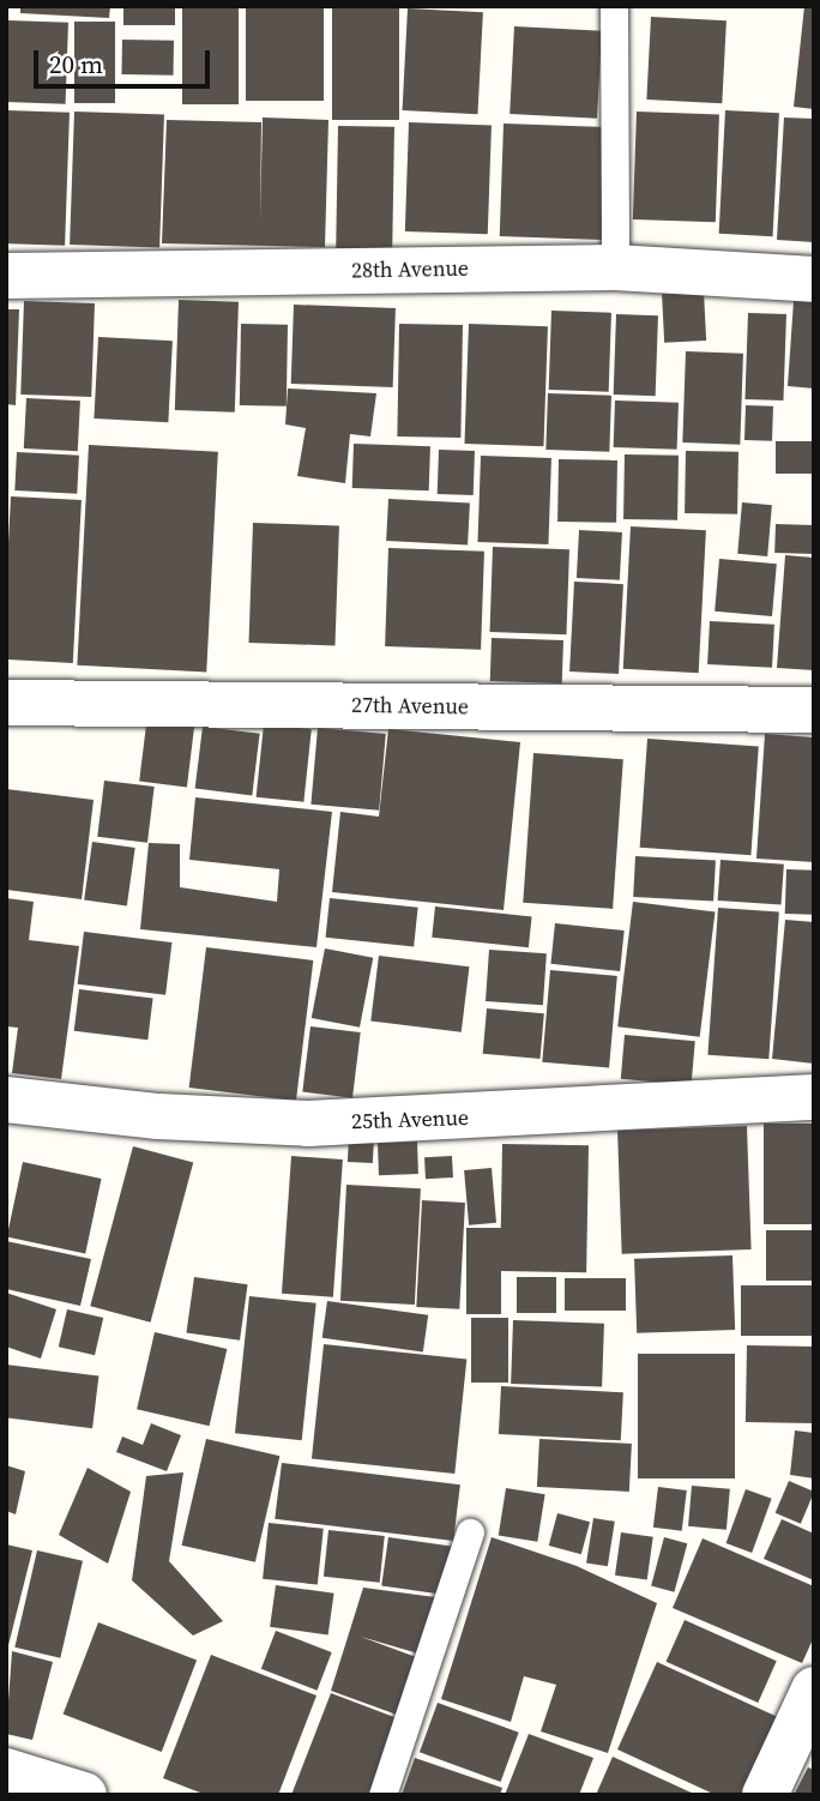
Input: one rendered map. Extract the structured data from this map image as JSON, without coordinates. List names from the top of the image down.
{
  "streets": {
    "street": ["28th Avenue", "27th Avenue", "25th Avenue"]
  },
  "scale_bar": "20 m"
}
